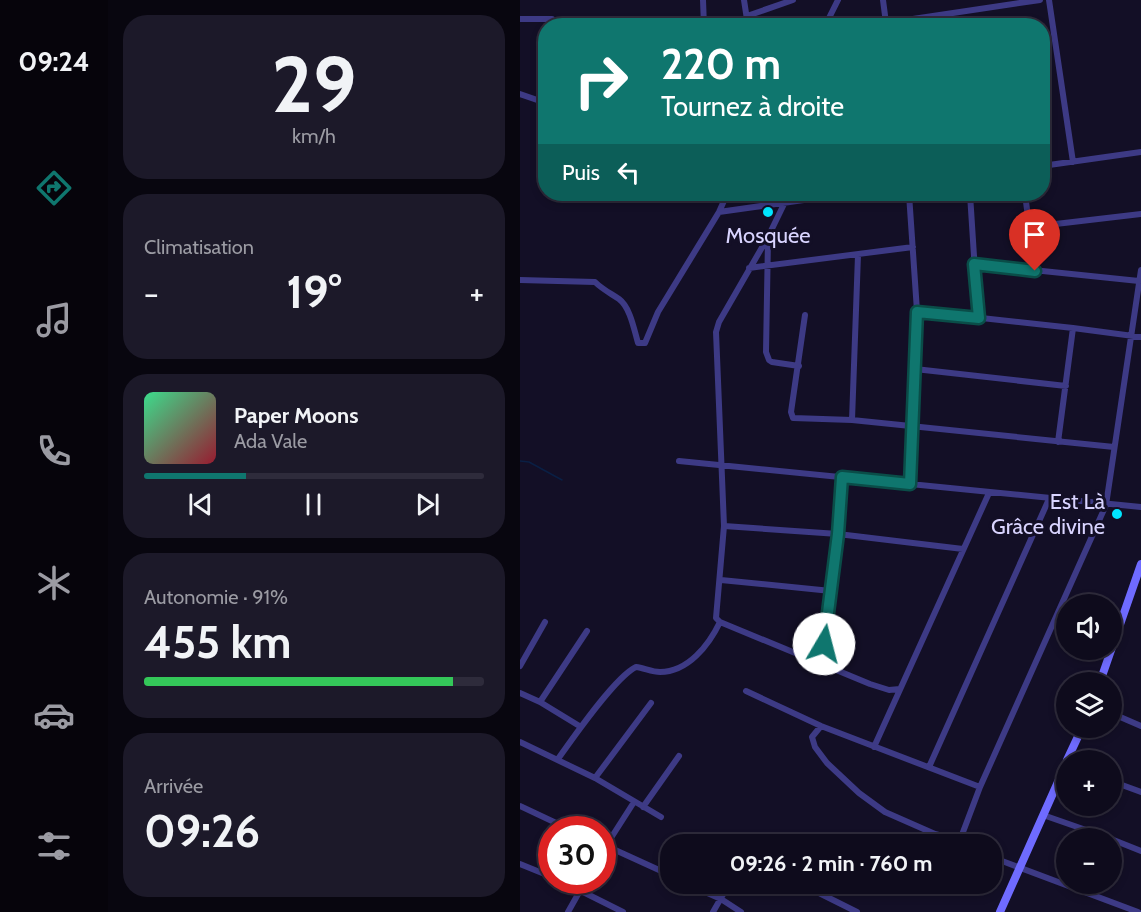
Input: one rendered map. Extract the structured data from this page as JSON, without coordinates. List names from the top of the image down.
{
  "places": ["Mosquée", "Est Là Grâce divine"],
  "page": {
    "tabs": "09:24",
    "tile": [
      ["29", "km/h"],
      "Climatisation",
      ["Autonomie · 91%", "455 km"],
      ["Arrivée", "09:26"]
    ],
    "turn": ["220 m", "Tournez à droite"],
    "then": "Puis",
    "heat": ["−", "19°", "+"],
    "song": ["Paper Moons", "Ada Vale"],
    "map_buttons": ["+", "−"],
    "limit": "30",
    "trip": "09:26 · 2 min · 760 m"
  }
}
